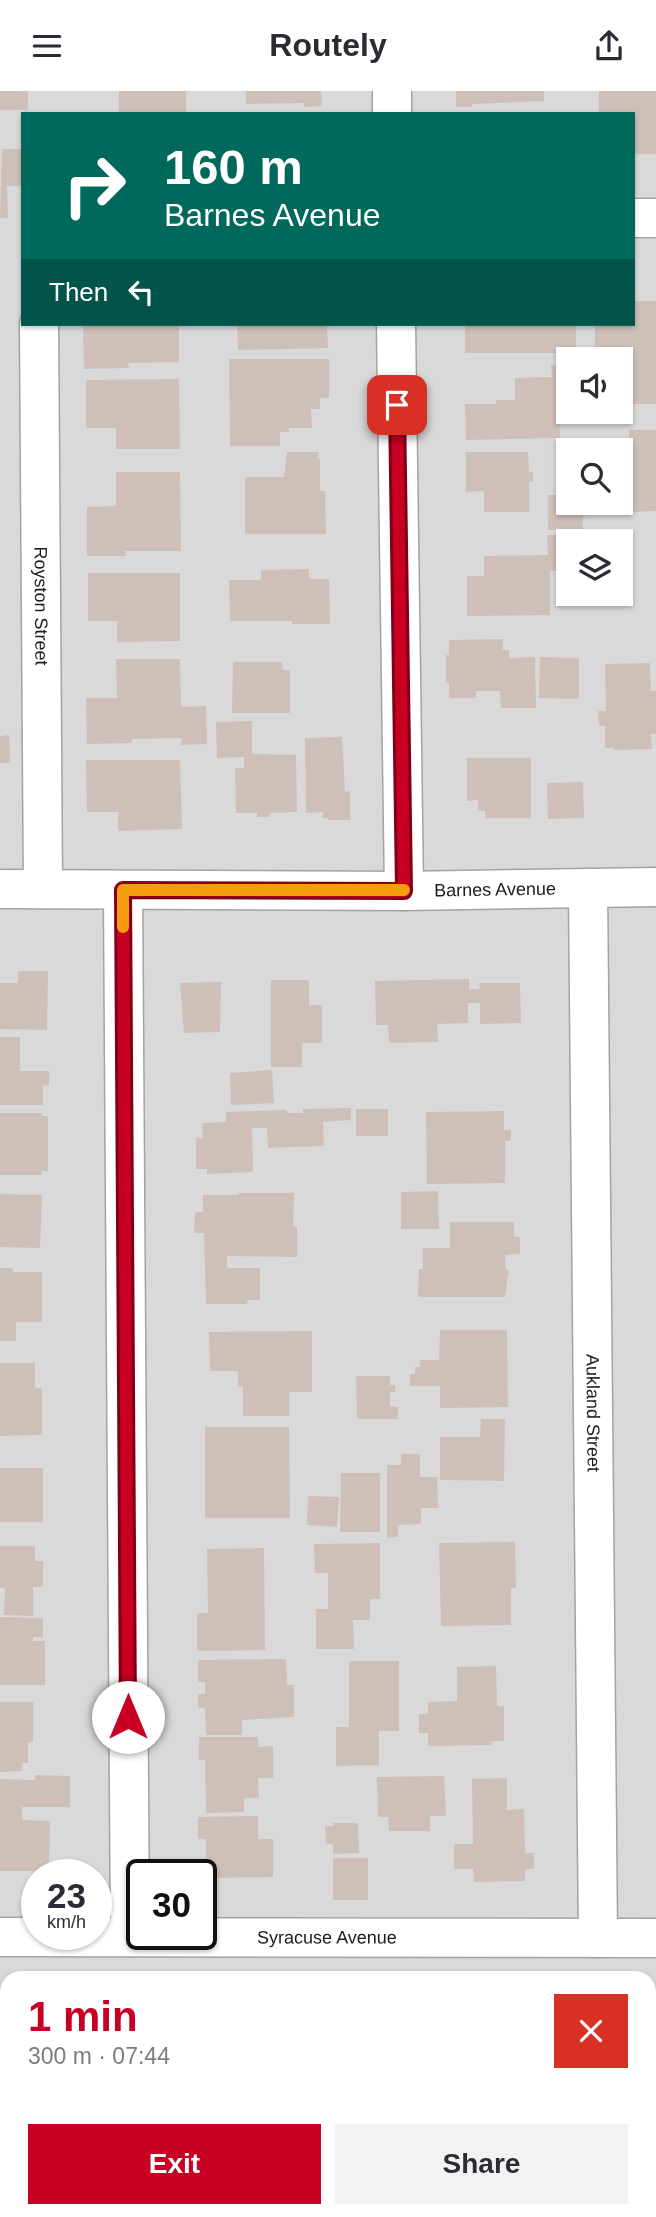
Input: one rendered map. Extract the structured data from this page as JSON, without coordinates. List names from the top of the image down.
{
  "streets": {
    "street": [
      "Royston Street",
      "Barnes Avenue",
      "Aukland Street",
      "Syracuse Avenue"
    ]
  },
  "crossings": [
    ["Royston Street", "Barnes Avenue"],
    ["Barnes Avenue", "Aukland Street"],
    ["Aukland Street", "Syracuse Avenue"]
  ],
  "page": {
    "header": "Routely",
    "turn": ["160 m", "Barnes Avenue"],
    "then": "Then",
    "speed": "23 km/h",
    "limit": "30",
    "heading": ["1 min", "300 m · 07:44"],
    "buttons": ["Exit", "Share"]
  }
}
